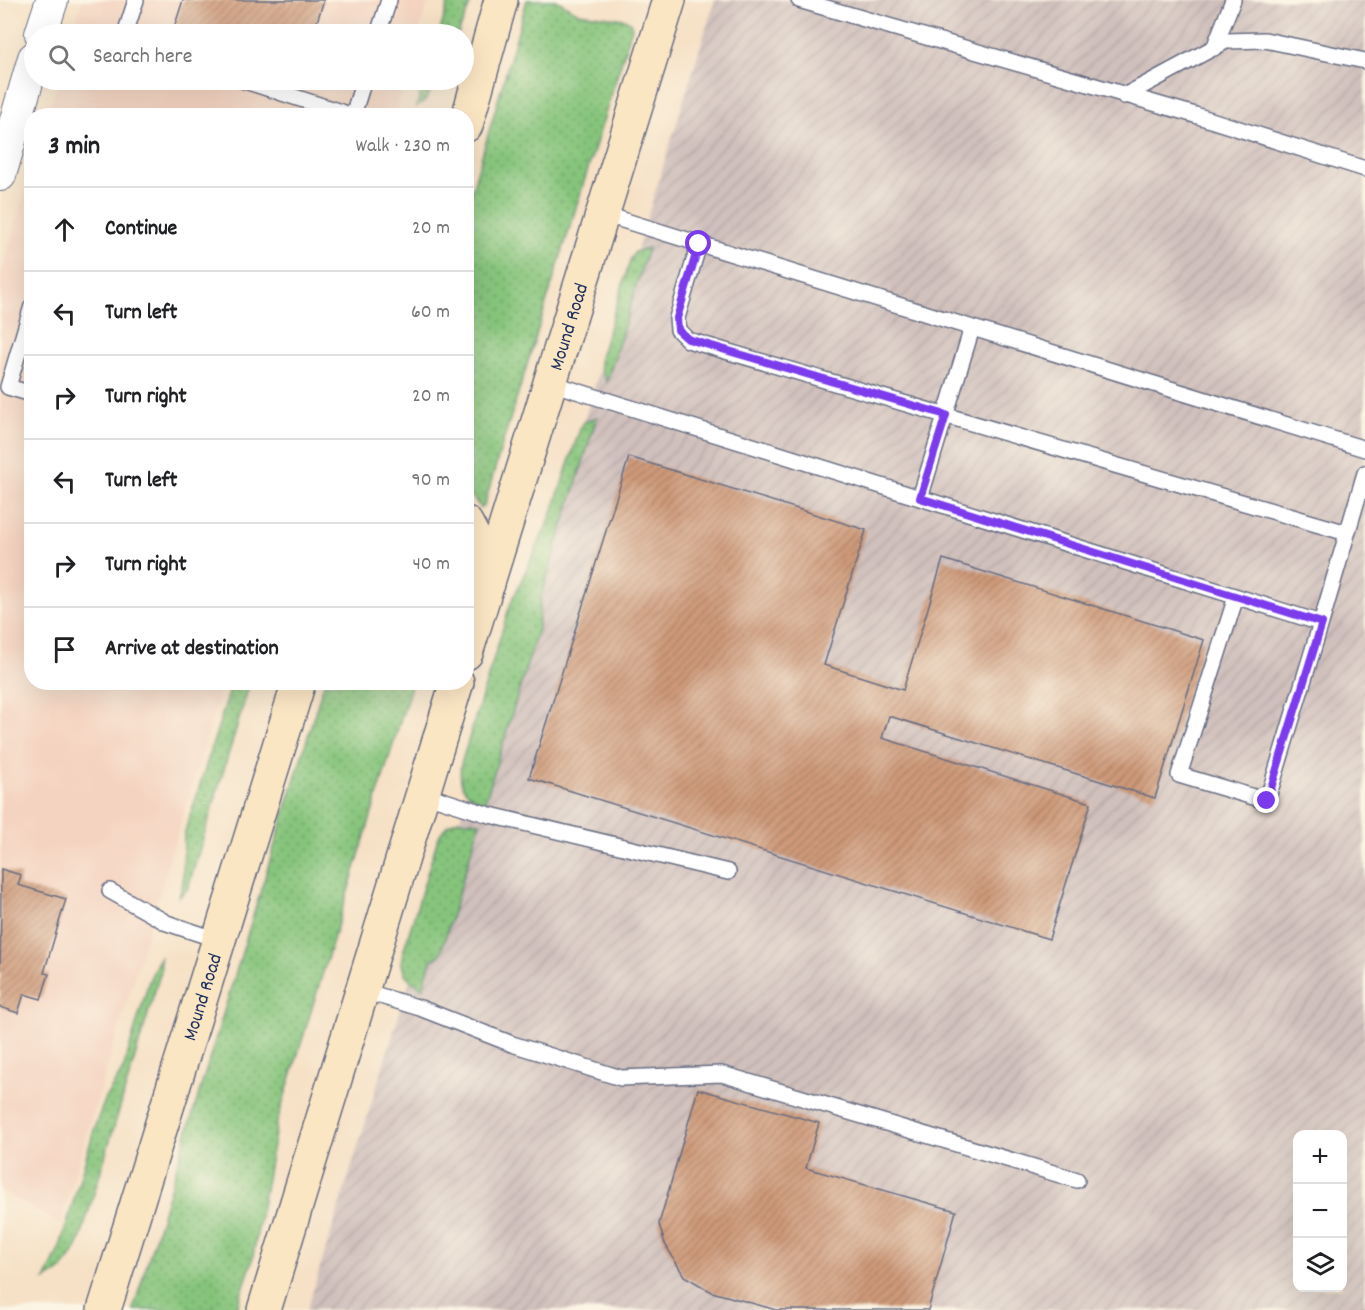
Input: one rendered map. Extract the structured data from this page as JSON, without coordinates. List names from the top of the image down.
{
  "streets": {
    "main road": ["Mound Road"]
  },
  "page": {
    "search": "Search here",
    "heading": ["3 min", "Walk · 230 m"],
    "list": [
      ["Continue", "20 m"],
      ["Turn left", "60 m"],
      ["Turn right", "20 m"],
      ["Turn left", "90 m"],
      ["Turn right", "40 m"],
      "Arrive at destination"
    ],
    "map_buttons": ["+", "−"]
  }
}
